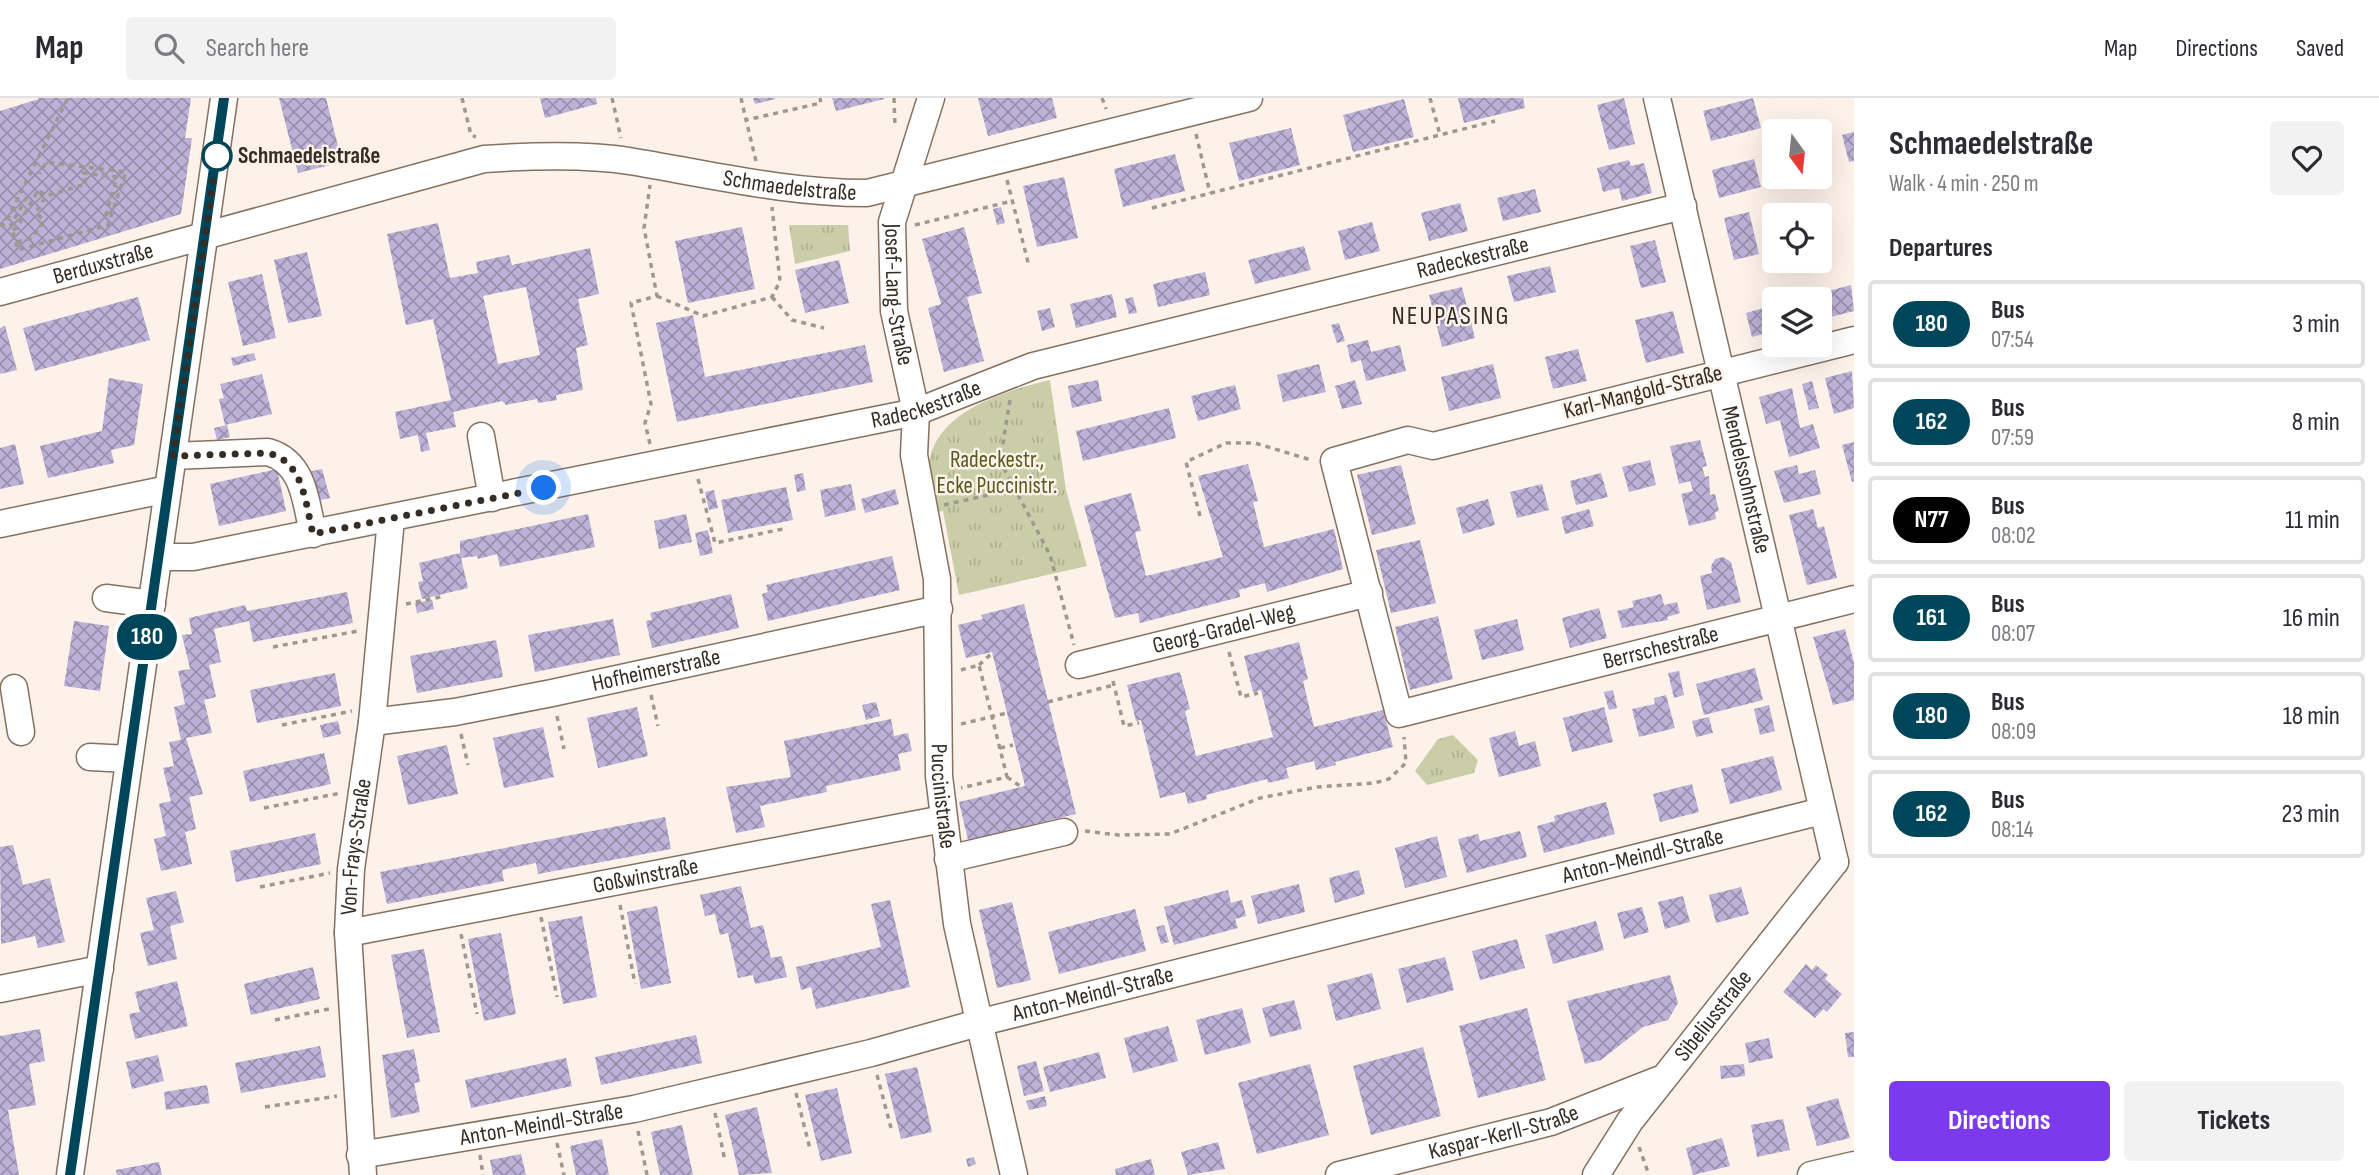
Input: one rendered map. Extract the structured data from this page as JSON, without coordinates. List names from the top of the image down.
{
  "streets": {
    "street": [
      "Schmaedelstraße",
      "Radeckestraße",
      "Berduxstraße",
      "Josef-Lang-Straße",
      "Karl-Mangold-Straße",
      "Mendelssohnstraße",
      "Georg-Gradel-Weg",
      "Berrschestraße",
      "Hofheimerstraße",
      "Puccinistraße",
      "Von-Frays-Straße",
      "Anton-Meindl-Straße",
      "Goßwinstraße",
      "Sibeliusstraße",
      "Kaspar-Kerll-Straße"
    ]
  },
  "crossings": [
    ["Schmaedelstraße", "Berduxstraße"],
    ["Schmaedelstraße", "Josef-Lang-Straße"],
    ["Radeckestraße", "Josef-Lang-Straße"],
    ["Radeckestraße", "Mendelssohnstraße"],
    ["Radeckestraße", "Puccinistraße"],
    ["Radeckestraße", "Von-Frays-Straße"],
    ["Josef-Lang-Straße", "Puccinistraße"],
    ["Karl-Mangold-Straße", "Mendelssohnstraße"],
    ["Mendelssohnstraße", "Berrschestraße"],
    ["Mendelssohnstraße", "Anton-Meindl-Straße"],
    ["Mendelssohnstraße", "Sibeliusstraße"],
    ["Hofheimerstraße", "Puccinistraße"],
    ["Hofheimerstraße", "Von-Frays-Straße"],
    ["Puccinistraße", "Anton-Meindl-Straße"],
    ["Puccinistraße", "Goßwinstraße"],
    ["Von-Frays-Straße", "Anton-Meindl-Straße"],
    ["Von-Frays-Straße", "Goßwinstraße"],
    ["Sibeliusstraße", "Kaspar-Kerll-Straße"]
  ],
  "districts": ["NEUPASING"],
  "parks": ["Radeckestr., Ecke Puccinistr."],
  "places": ["Schmaedelstraße"],
  "lines": ["bus line 180"],
  "north": "bottom",
  "page": {
    "header": "Map",
    "search": "Search here",
    "nav": ["Map", "Directions", "Saved"],
    "on_map": "180",
    "heading": [
      ["Schmaedelstraße", "Walk · 4 min · 250 m"],
      "Departures"
    ],
    "list": [
      {
        "mark": "180",
        "name": "Bus",
        "note": "07:54",
        "value": "3 min"
      },
      {
        "mark": "162",
        "name": "Bus",
        "note": "07:59",
        "value": "8 min"
      },
      {
        "mark": "N77",
        "name": "Bus",
        "note": "08:02",
        "value": "11 min"
      },
      {
        "mark": "161",
        "name": "Bus",
        "note": "08:07",
        "value": "16 min"
      },
      {
        "mark": "180",
        "name": "Bus",
        "note": "08:09",
        "value": "18 min"
      },
      {
        "mark": "162",
        "name": "Bus",
        "note": "08:14",
        "value": "23 min"
      }
    ],
    "buttons": ["Directions", "Tickets"]
  }
}
